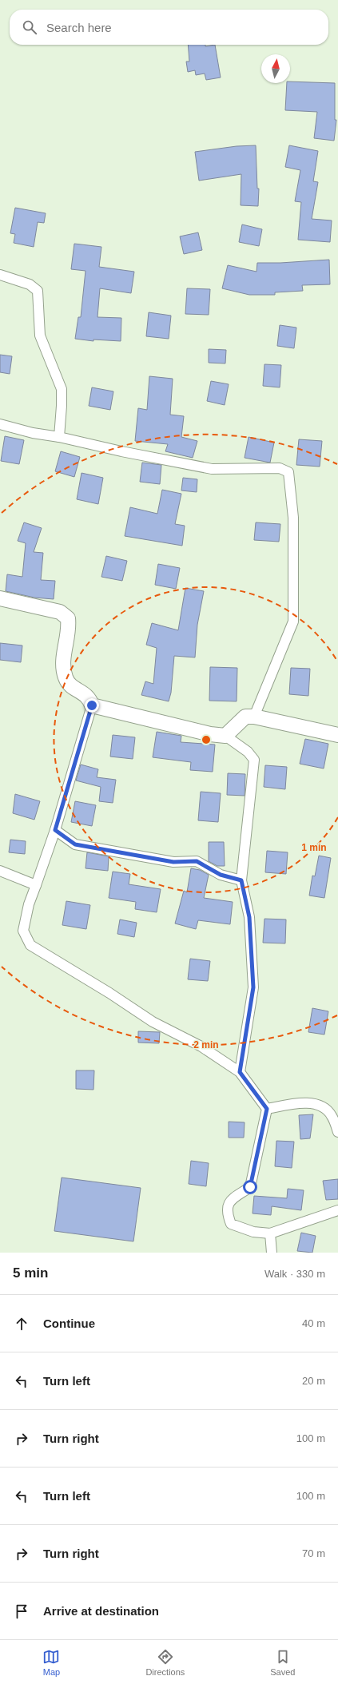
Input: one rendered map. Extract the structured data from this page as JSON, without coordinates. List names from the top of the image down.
{
  "north": "top",
  "page": {
    "search": "Search here",
    "heading": ["5 min", "Walk · 330 m"],
    "list": [
      ["Continue", "40 m"],
      ["Turn left", "20 m"],
      ["Turn right", "100 m"],
      ["Turn left", "100 m"],
      ["Turn right", "70 m"],
      "Arrive at destination"
    ],
    "nav": ["Map", "Directions", "Saved"]
  },
  "rings": ["1 min", "2 min"]
}
